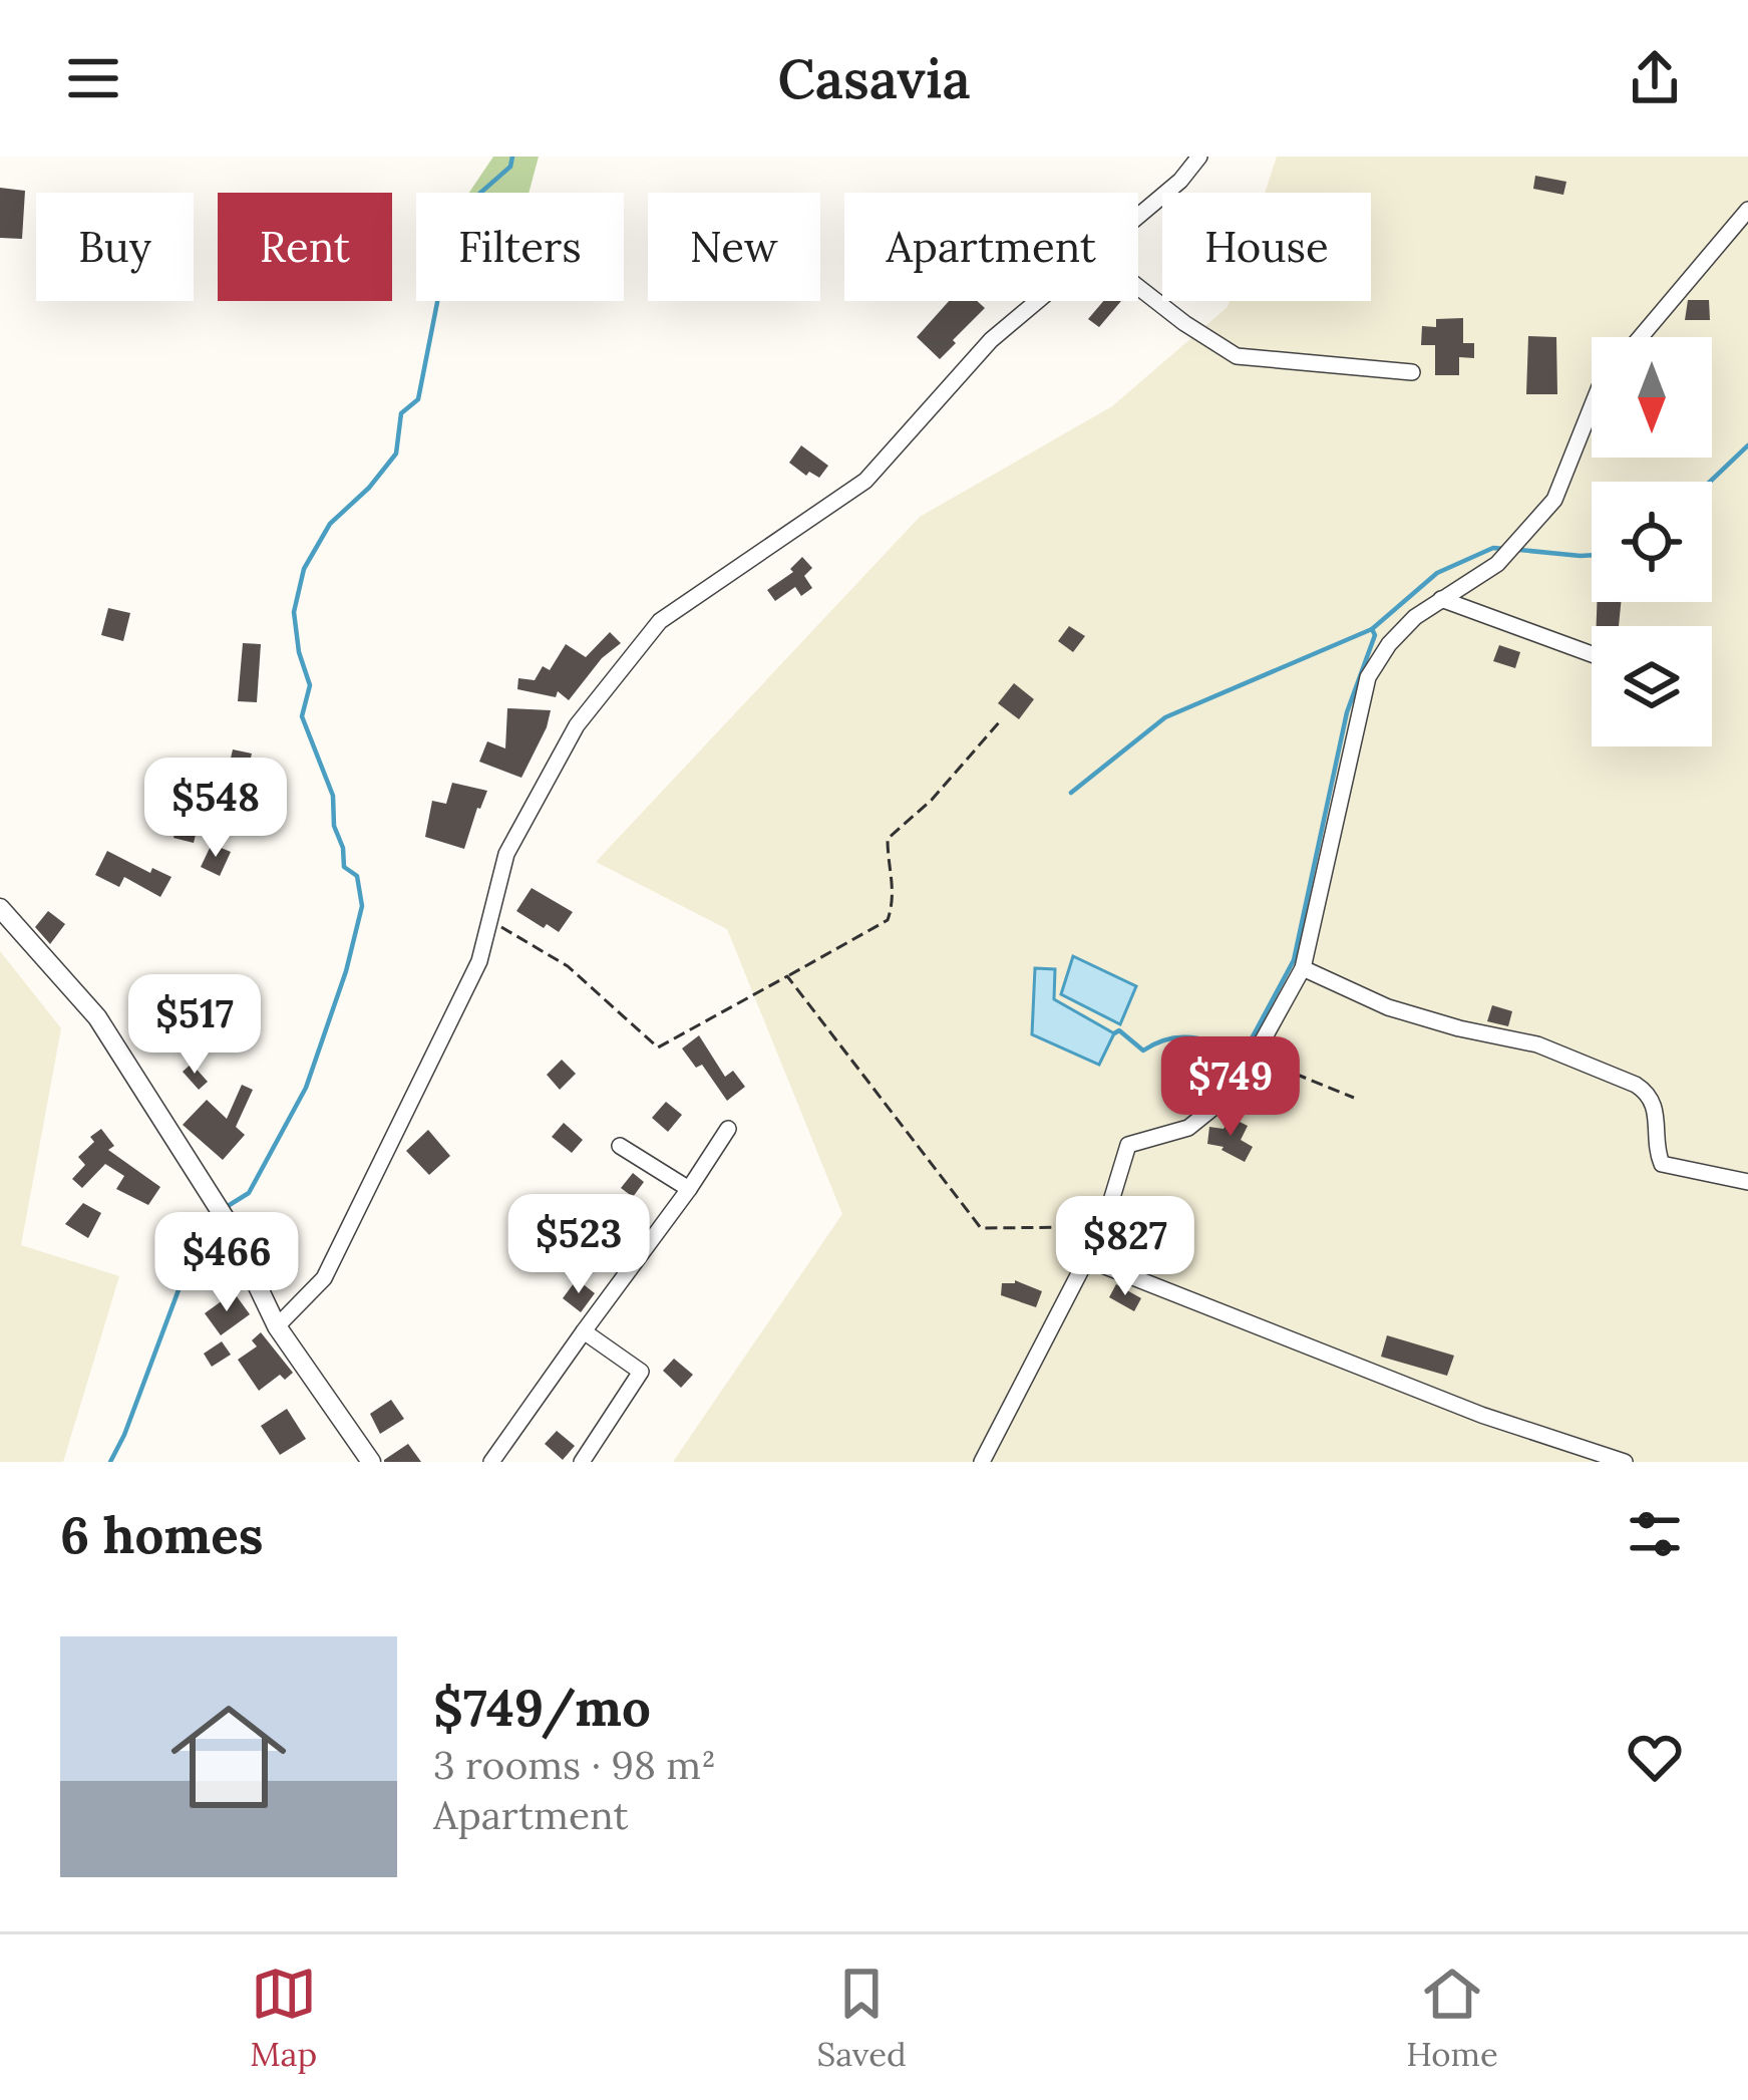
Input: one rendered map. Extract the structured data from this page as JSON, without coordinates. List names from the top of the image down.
{
  "north": "bottom",
  "page": {
    "header": "Casavia",
    "chip": [
      "Buy",
      "Rent",
      "Filters",
      "New",
      "Apartment",
      "House"
    ],
    "price": [
      "$548",
      "$517",
      "$749",
      "$523",
      "$827",
      "$466"
    ],
    "heading": "6 homes",
    "list": [
      {
        "name": "$749/mo",
        "note": "3 rooms · 98 m² · Apartment"
      }
    ],
    "tabs": ["Map", "Saved", "Home"]
  }
}
